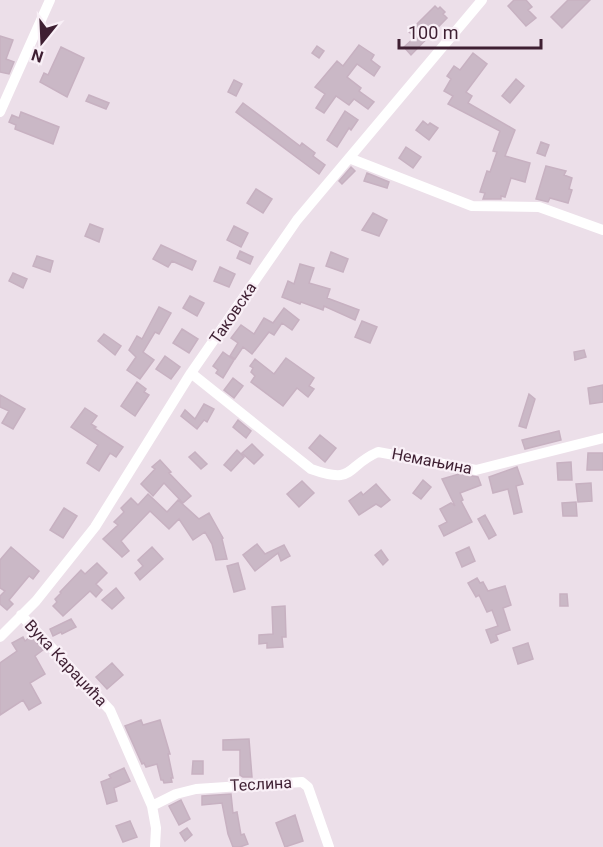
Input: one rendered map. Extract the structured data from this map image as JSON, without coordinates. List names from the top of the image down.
{
  "streets": {
    "street": [
      "Таковска",
      "Немањина",
      "Вука Караџића",
      "Теслина"
    ]
  },
  "crossings": [
    ["Таковска", "Немањина"],
    ["Таковска", "Вука Караџића"],
    ["Вука Караџића", "Теслина"]
  ],
  "scale_bar": "100 m",
  "north": "bottom"
}
